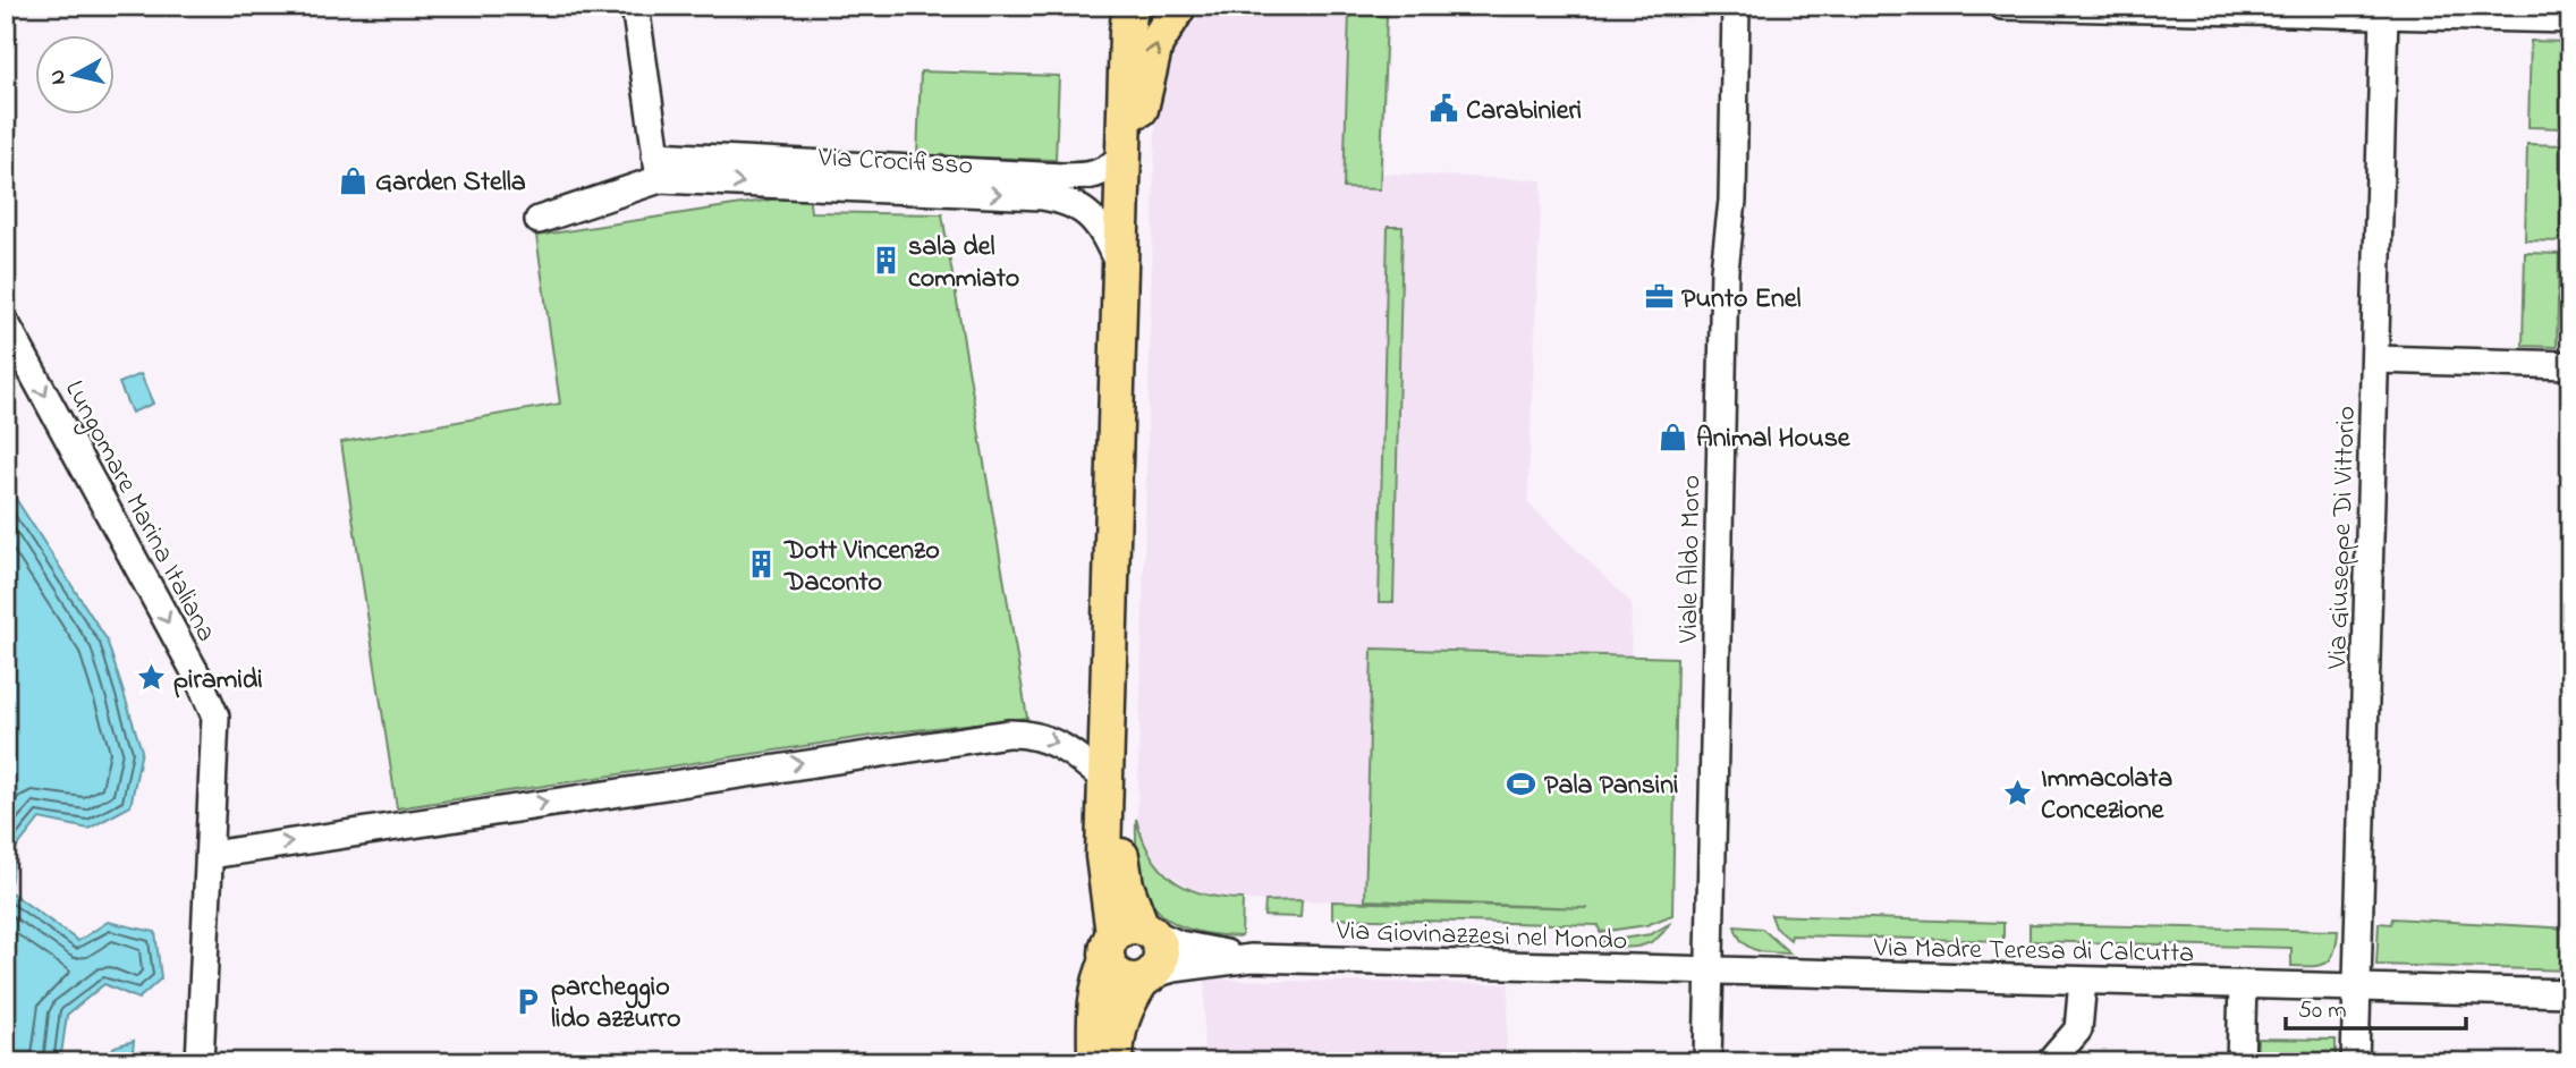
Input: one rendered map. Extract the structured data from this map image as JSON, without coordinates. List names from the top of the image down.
{
  "streets": {
    "street": [
      "Via Crocifisso",
      "Lungomare Marina Italiana",
      "Via Giuseppe Di Vittorio",
      "Viale Aldo Moro",
      "Via Giovinazzesi nel Mondo",
      "Via Madre Teresa di Calcutta"
    ]
  },
  "crossings": [
    ["Via Giuseppe Di Vittorio", "Via Madre Teresa di Calcutta"],
    ["Viale Aldo Moro", "Via Giovinazzesi nel Mondo"],
    ["Viale Aldo Moro", "Via Madre Teresa di Calcutta"],
    ["Via Giovinazzesi nel Mondo", "Via Madre Teresa di Calcutta"]
  ],
  "one_way": ["Lungomare Marina Italiana"],
  "places": {
    "public building": ["Carabinieri"],
    "shop": ["Garden Stella", "Animal House"],
    "building": ["sala del commiato", "Dott Vincenzo Daconto"],
    "office": ["Punto Enel"],
    "place": ["piramidi", "Immacolata Concezione"],
    "sports": ["Pala Pansini"],
    "parking": ["parcheggio lido azzurro"]
  },
  "scale_bar": "50 m",
  "north": "left"
}
